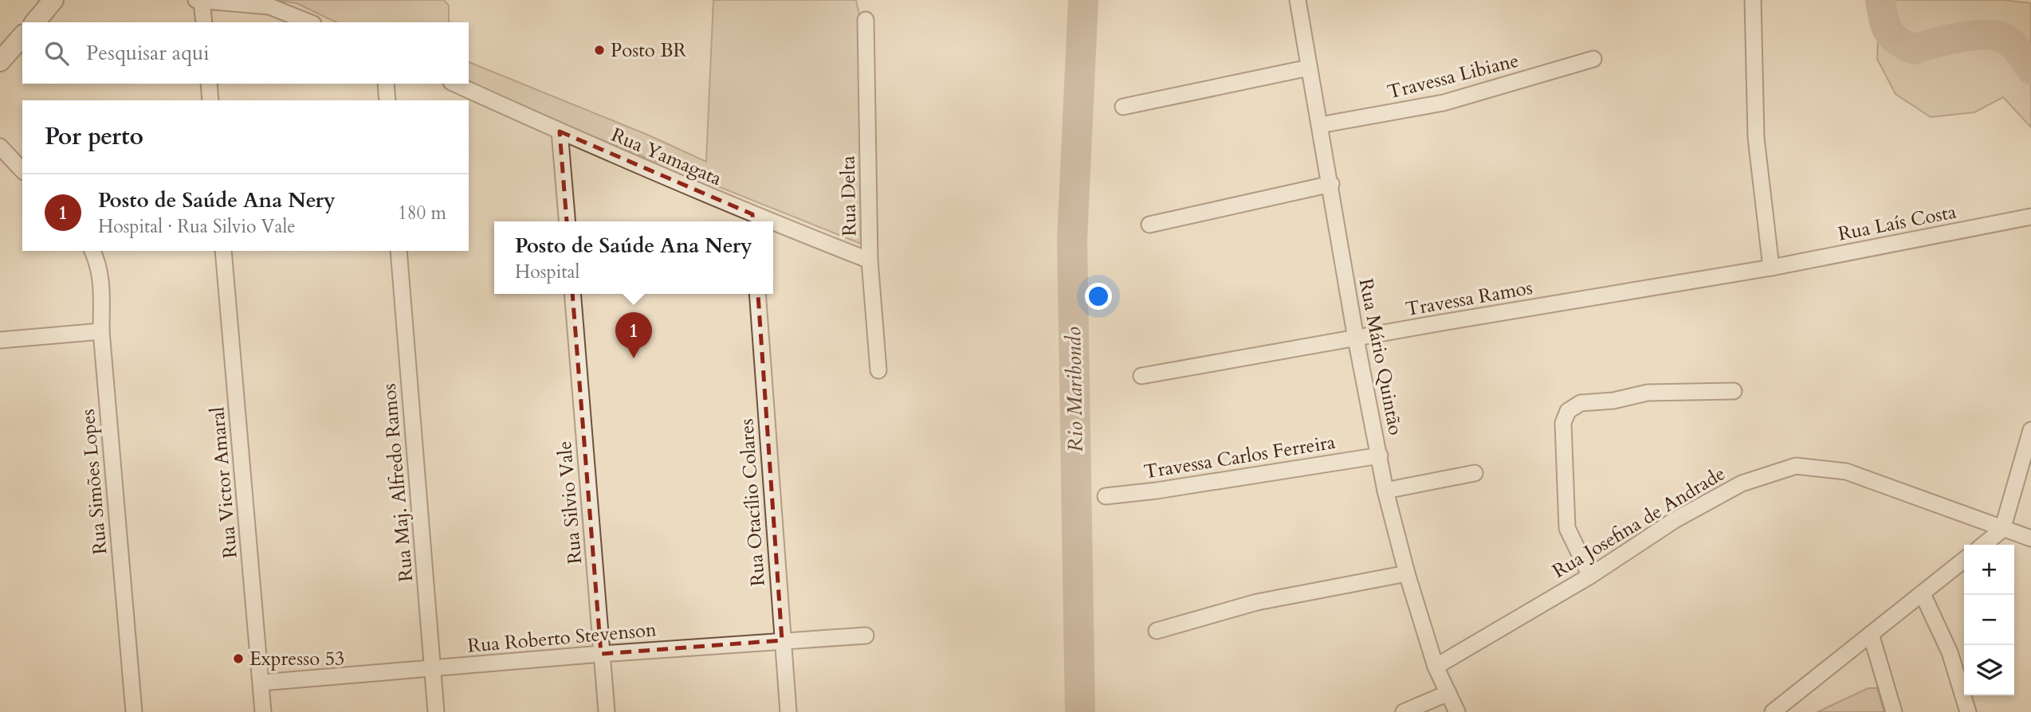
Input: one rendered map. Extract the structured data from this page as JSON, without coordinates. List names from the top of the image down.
{
  "streets": {
    "street": [
      "Travessa Libiane",
      "Rua Yamagata",
      "Rua Delta",
      "Rua Laís Costa",
      "Travessa Ramos",
      "Rua Mário Quintão",
      "Travessa Carlos Ferreira",
      "Rua Simões Lopes",
      "Rua Victor Amaral",
      "Rua Maj. Alfredo Ramos",
      "Rua Silvio Vale",
      "Rua Otacílio Colares",
      "Rua Josefina de Andrade",
      "Rua Roberto Stevenson"
    ]
  },
  "crossings": [
    ["Travessa Libiane", "Rua Mário Quintão"],
    ["Rua Yamagata", "Rua Delta"],
    ["Rua Laís Costa", "Travessa Ramos"],
    ["Travessa Ramos", "Rua Mário Quintão"],
    ["Rua Mário Quintão", "Travessa Carlos Ferreira"],
    ["Rua Mário Quintão", "Rua Josefina de Andrade"],
    ["Rua Victor Amaral", "Rua Roberto Stevenson"],
    ["Rua Maj. Alfredo Ramos", "Rua Roberto Stevenson"],
    ["Rua Silvio Vale", "Rua Roberto Stevenson"],
    ["Rua Otacílio Colares", "Rua Roberto Stevenson"]
  ],
  "water": ["Rio Maribondo"],
  "places": ["Posto BR", "Expresso 53"],
  "page": {
    "search": "Pesquisar aqui",
    "heading": "Por perto",
    "list": [
      {
        "mark": "1",
        "name": "Posto de Saúde Ana Nery",
        "note": "Hospital · Rua Silvio Vale",
        "value": "180 m"
      }
    ],
    "popup": ["Posto de Saúde Ana Nery", "Hospital"],
    "pins": "1",
    "map_buttons": ["+", "−"]
  }
}
